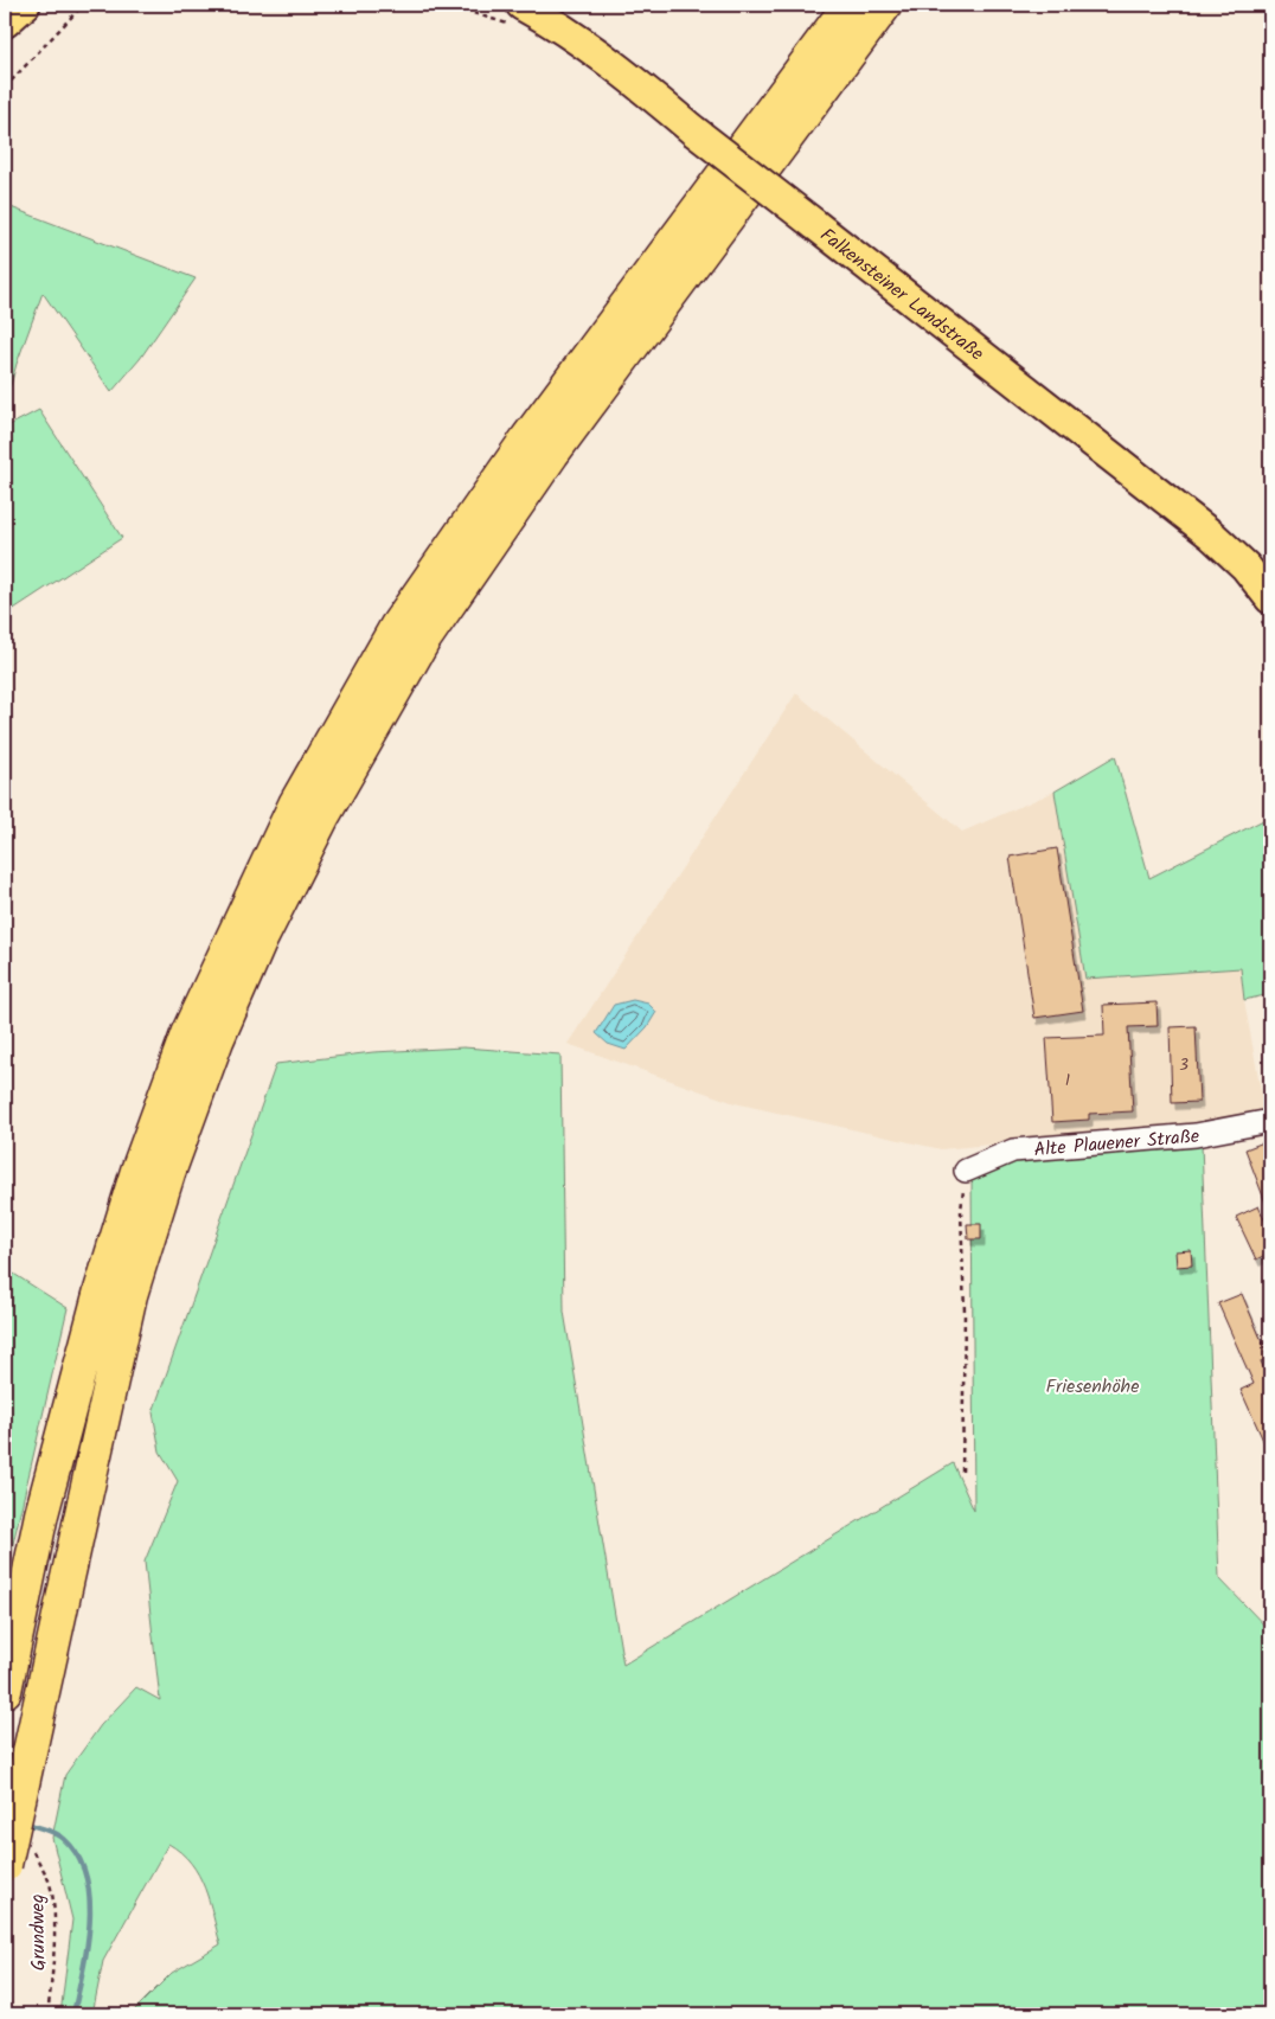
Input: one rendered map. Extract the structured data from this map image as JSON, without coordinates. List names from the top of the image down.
{
  "streets": {
    "main road": ["Falkensteiner Landstraße"],
    "street": ["Alte Plauener Straße"],
    "path": ["Grundweg"]
  },
  "parks": ["Friesenhöhe"],
  "house_numbers": ["3", "1"]
}
